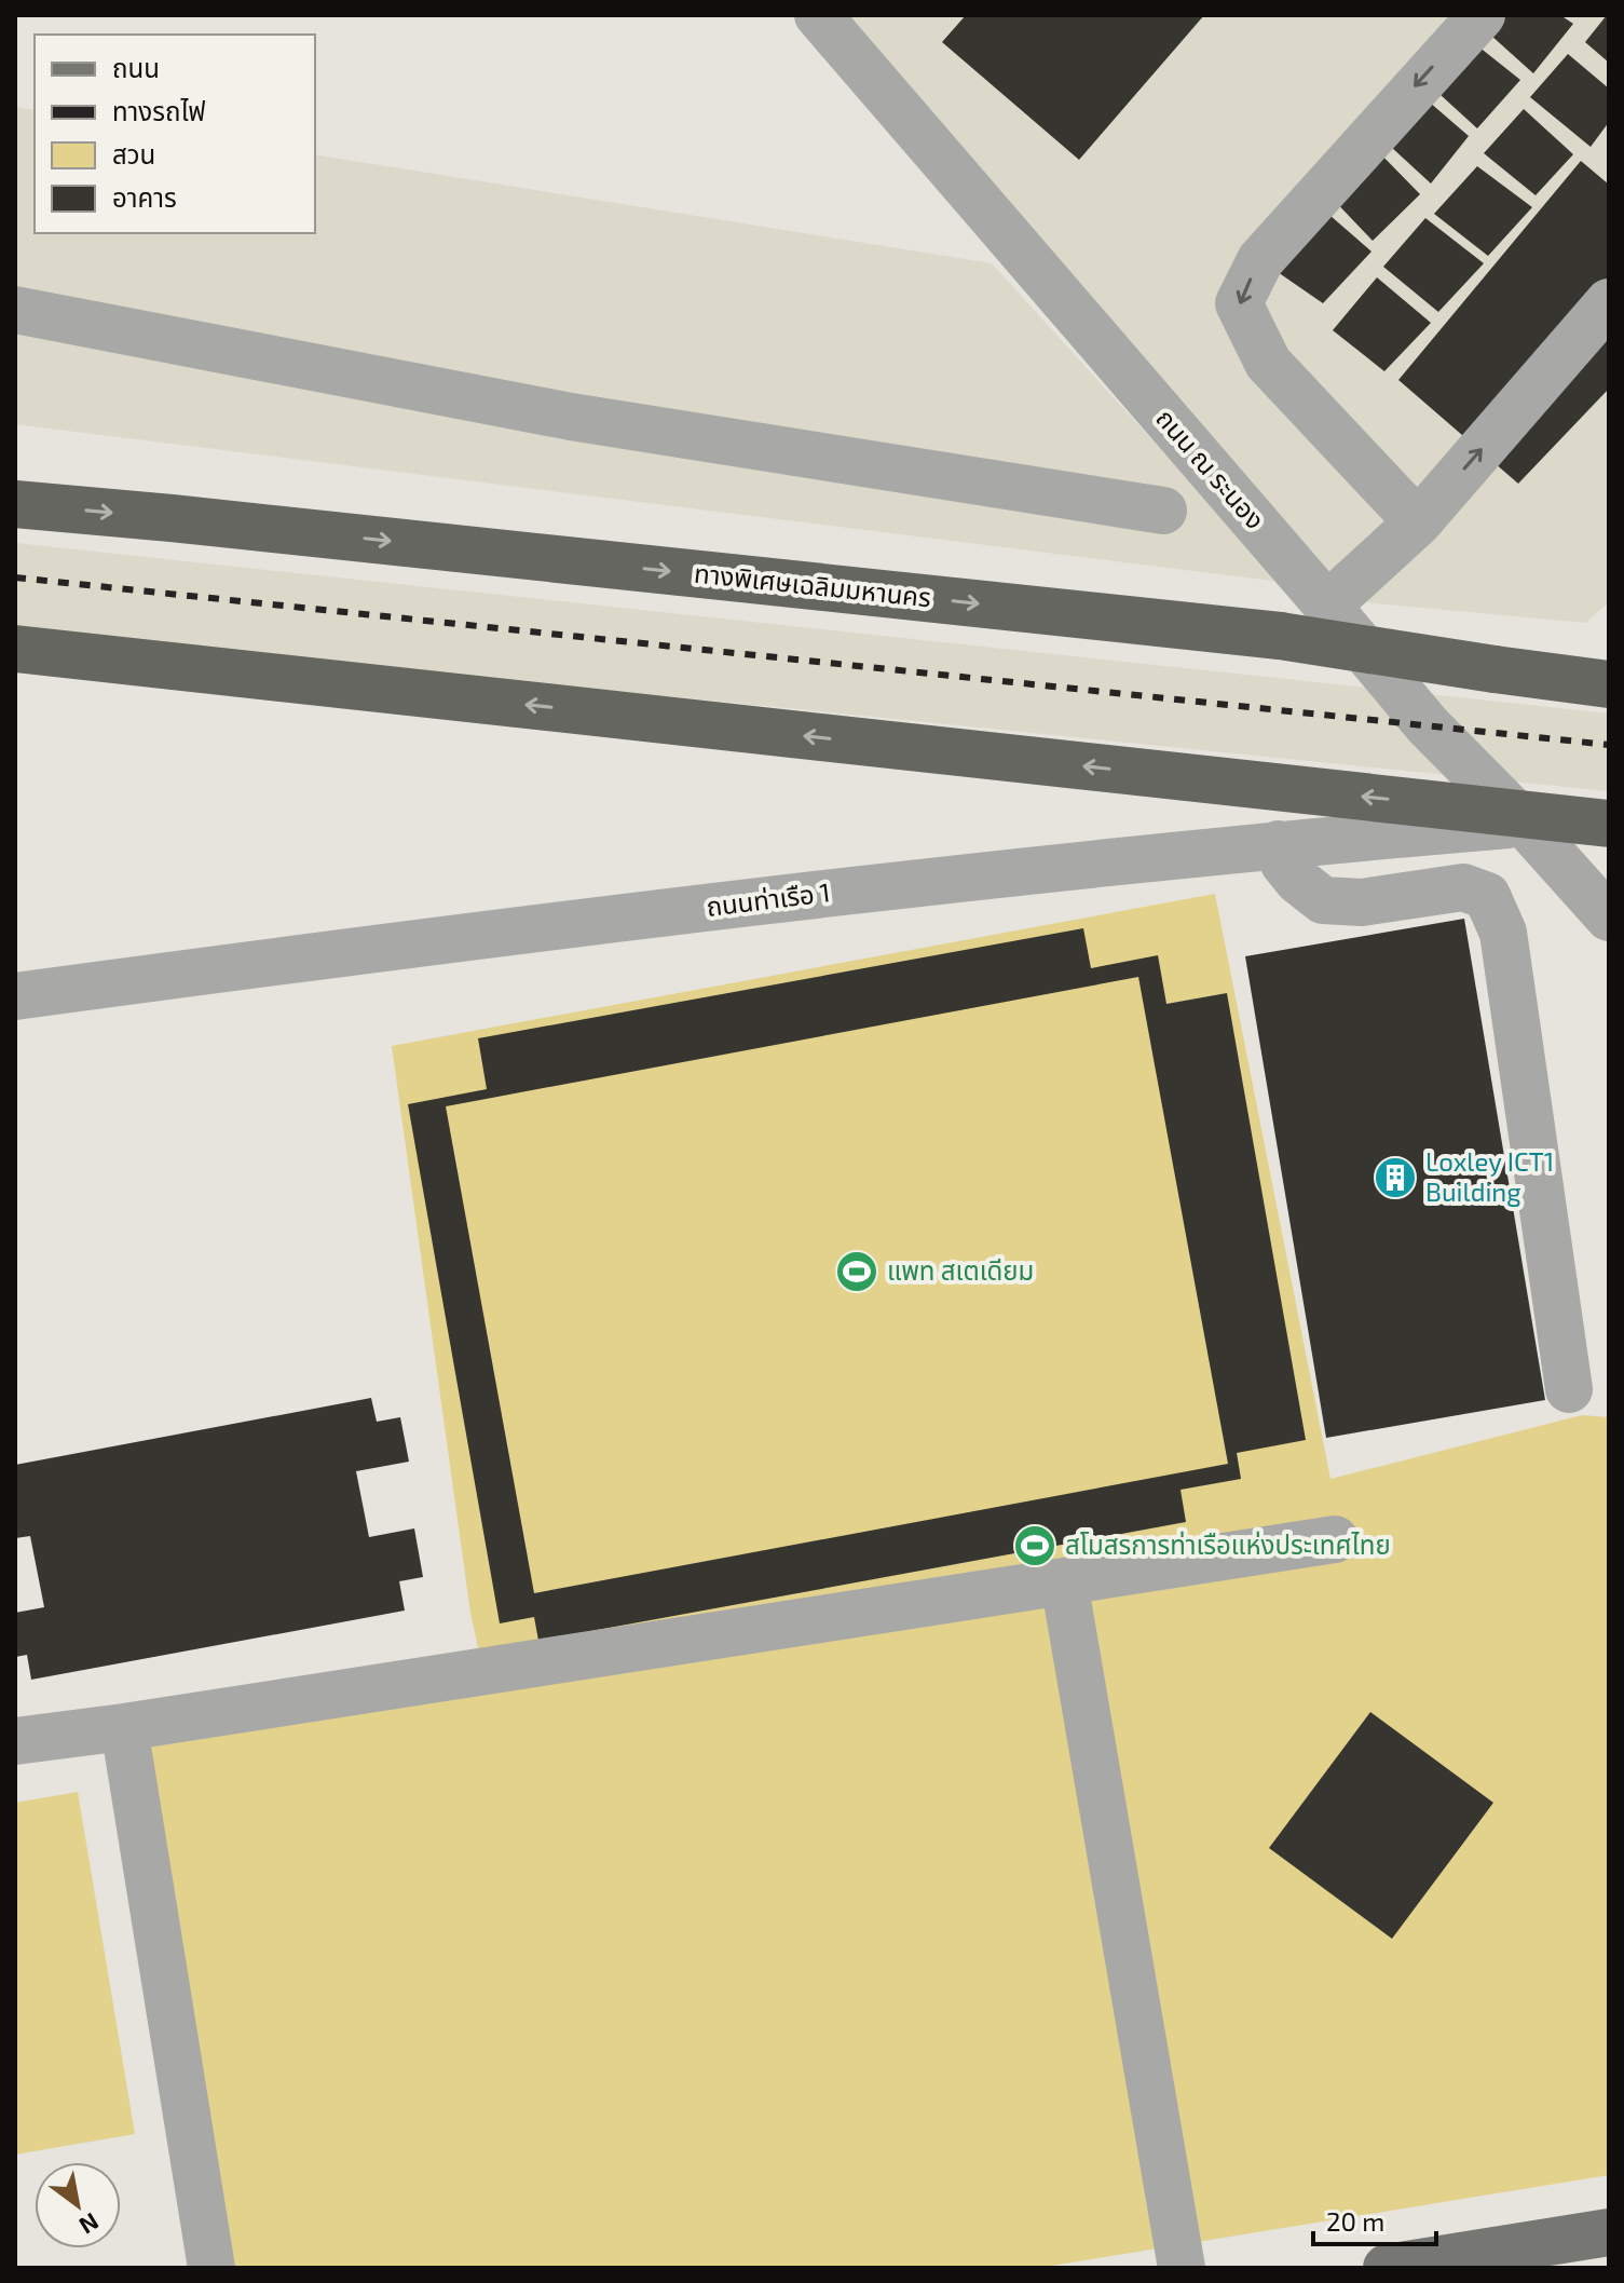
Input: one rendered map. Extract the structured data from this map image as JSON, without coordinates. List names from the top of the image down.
{
  "streets": {
    "highway": ["ทางพิเศษเฉลิมมหานคร"],
    "street": ["ถนน ณ ระนอง", "ถนนท่าเรือ 1"]
  },
  "crossings": [
    ["ถนน ณ ระนอง", "ถนนท่าเรือ 1"]
  ],
  "places": {
    "building": ["Loxley ICT1 Building"],
    "sports": ["แพท สเตเดียม", "สโมสรการท่าเรือแห่งประเทศไทย"]
  },
  "legend": [
    "ถนน",
    "ทางรถไฟ",
    "สวน",
    "อาคาร"
  ],
  "scale_bar": "20 m",
  "north": "bottom right"
}
